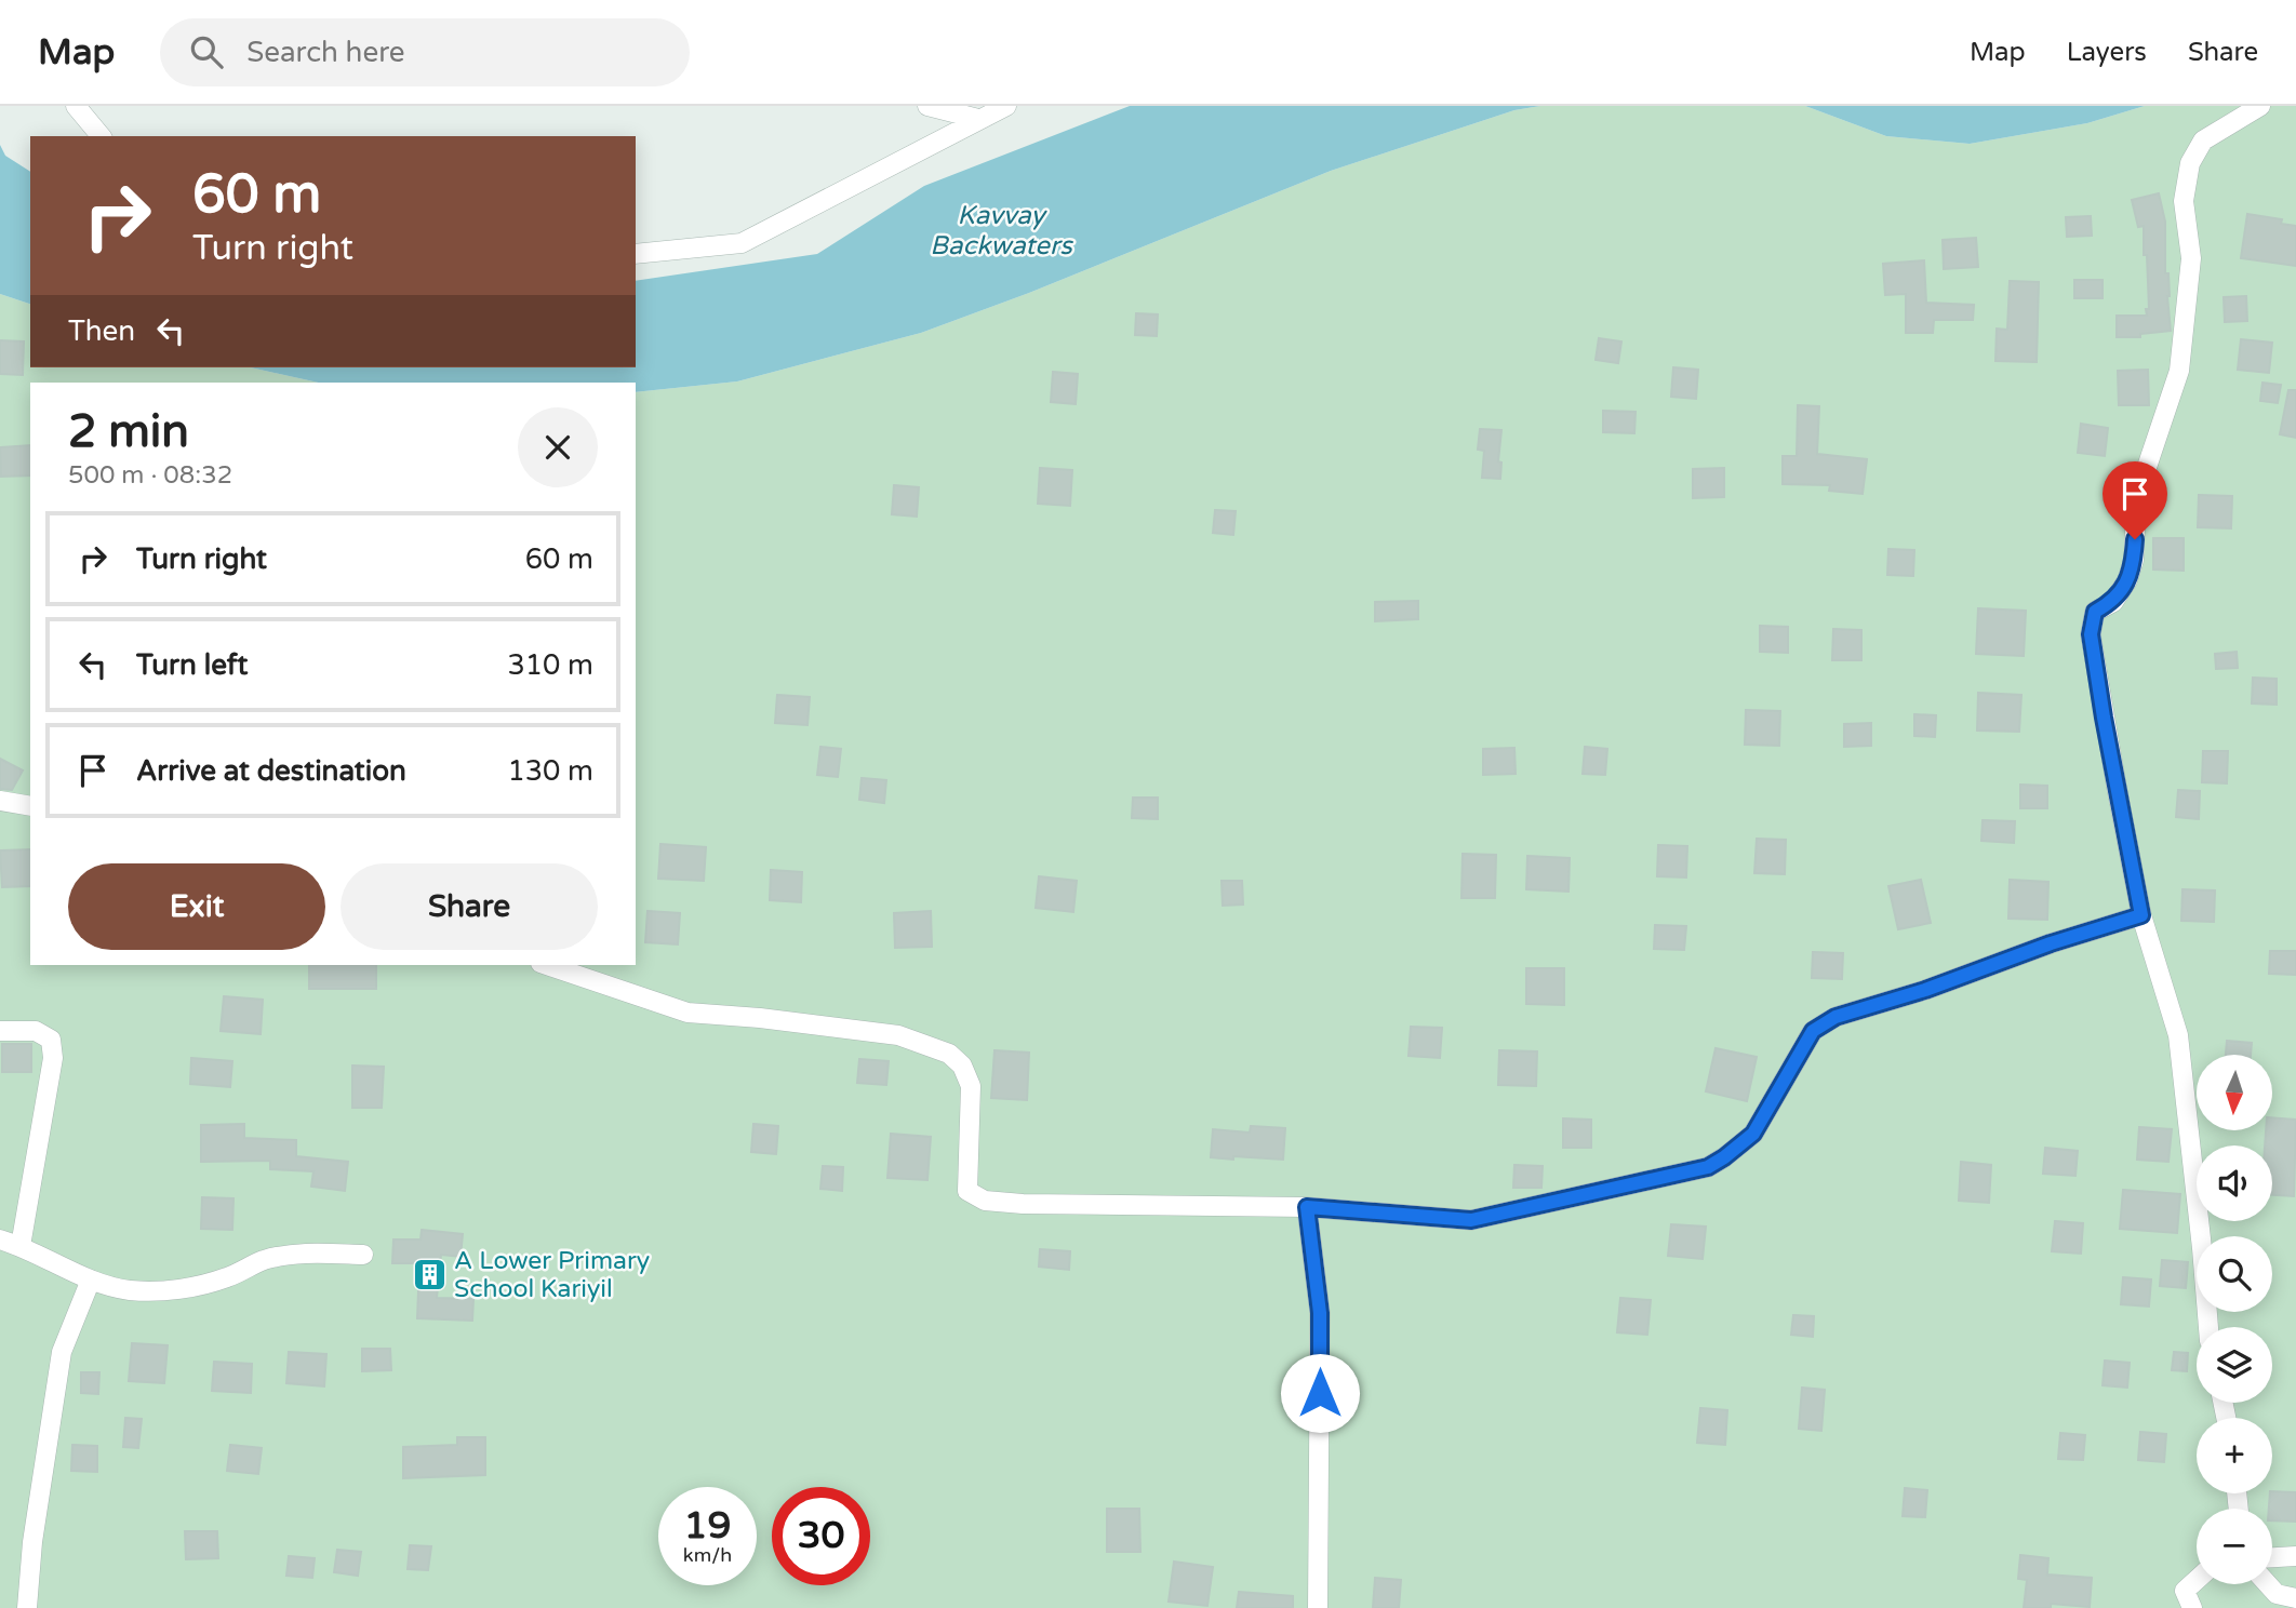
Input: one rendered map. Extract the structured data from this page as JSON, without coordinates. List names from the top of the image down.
{
  "water": ["Kavvay Backwaters"],
  "places": {
    "building": ["A Lower Primary School Kariyil"]
  },
  "north": "bottom",
  "page": {
    "header": "Map",
    "search": "Search here",
    "nav": ["Map", "Layers", "Share"],
    "turn": ["60 m", "Turn right"],
    "then": "Then",
    "heading": ["2 min", "500 m · 08:32"],
    "list": [
      {
        "name": "Turn right",
        "value": "60 m"
      },
      {
        "name": "Turn left",
        "value": "310 m"
      },
      {
        "name": "Arrive at destination",
        "value": "130 m"
      }
    ],
    "buttons": ["Exit", "Share"],
    "map_buttons": ["+", "−"],
    "speed": "19 km/h",
    "limit": "30"
  }
}
